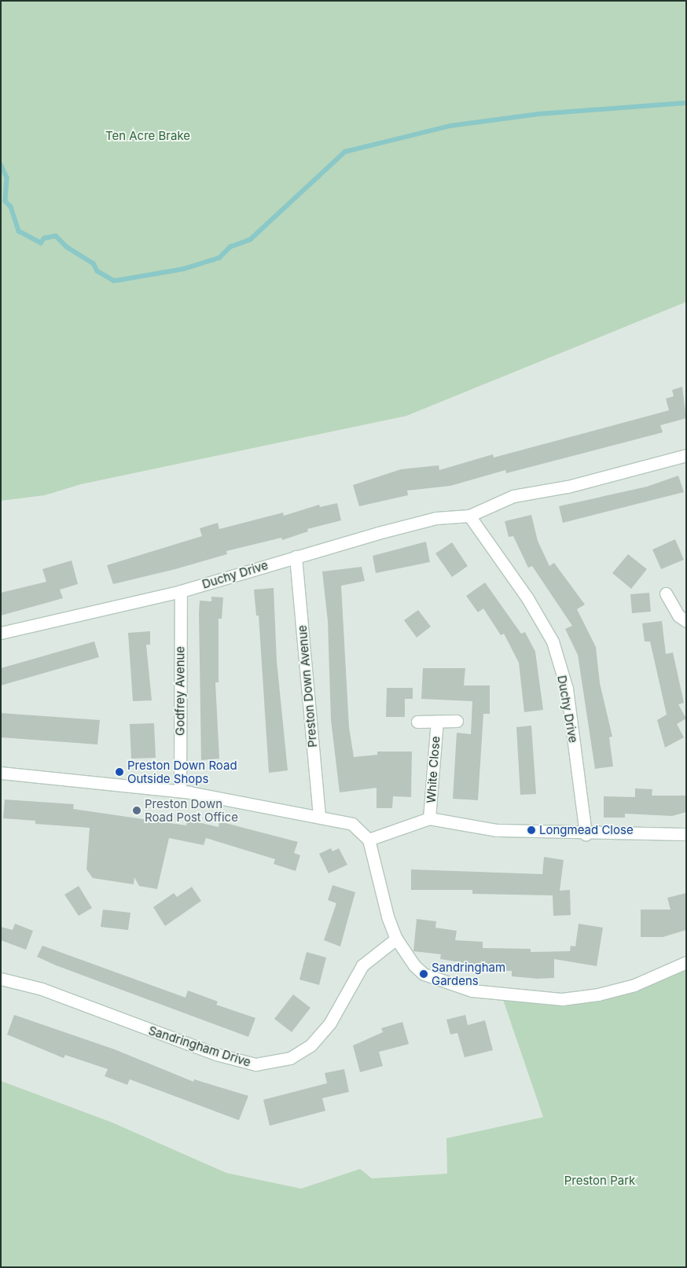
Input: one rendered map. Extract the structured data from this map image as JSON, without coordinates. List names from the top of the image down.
{
  "streets": {
    "street": [
      "Duchy Drive",
      "Preston Down Avenue",
      "Godfrey Avenue",
      "White Close",
      "Sandringham Drive"
    ]
  },
  "crossings": [
    ["Duchy Drive", "Preston Down Avenue"],
    ["Duchy Drive", "Godfrey Avenue"]
  ],
  "parks": ["Ten Acre Brake", "Preston Park"],
  "places": [
    "Preston Down Road Outside Shops",
    "Preston Down Road Post Office",
    "Longmead Close",
    "Sandringham Gardens"
  ]
}
